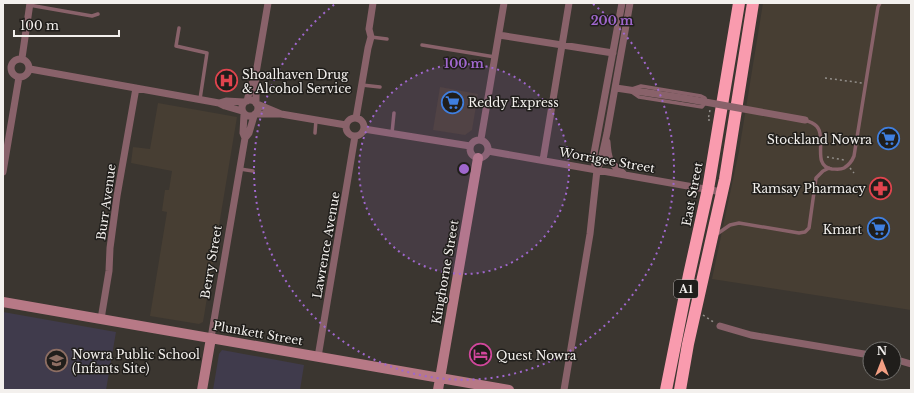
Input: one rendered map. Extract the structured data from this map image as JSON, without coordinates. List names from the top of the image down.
{
  "streets": {
    "highway": ["East Street", "A1"],
    "street": [
      "Worrigee Street",
      "Burr Avenue",
      "Lawrence Avenue",
      "Berry Street",
      "Kinghorne Street",
      "Plunkett Street"
    ]
  },
  "crossings": [
    ["Worrigee Street", "East Street"],
    ["Worrigee Street", "Kinghorne Street"],
    ["Worrigee Street", "A1"],
    ["Burr Avenue", "Plunkett Street"],
    ["Lawrence Avenue", "Plunkett Street"],
    ["Berry Street", "Plunkett Street"],
    ["Kinghorne Street", "Plunkett Street"]
  ],
  "places": {
    "hospital": ["Shoalhaven Drug & Alcohol Service"],
    "supermarket": ["Reddy Express", "Stockland Nowra", "Kmart"],
    "pharmacy": ["Ramsay Pharmacy"],
    "hotel": ["Quest Nowra"],
    "school or university": ["Nowra Public School (Infants Site)"]
  },
  "scale_bar": "100 m",
  "north": "top",
  "rings": ["200 m", "100 m"]
}
